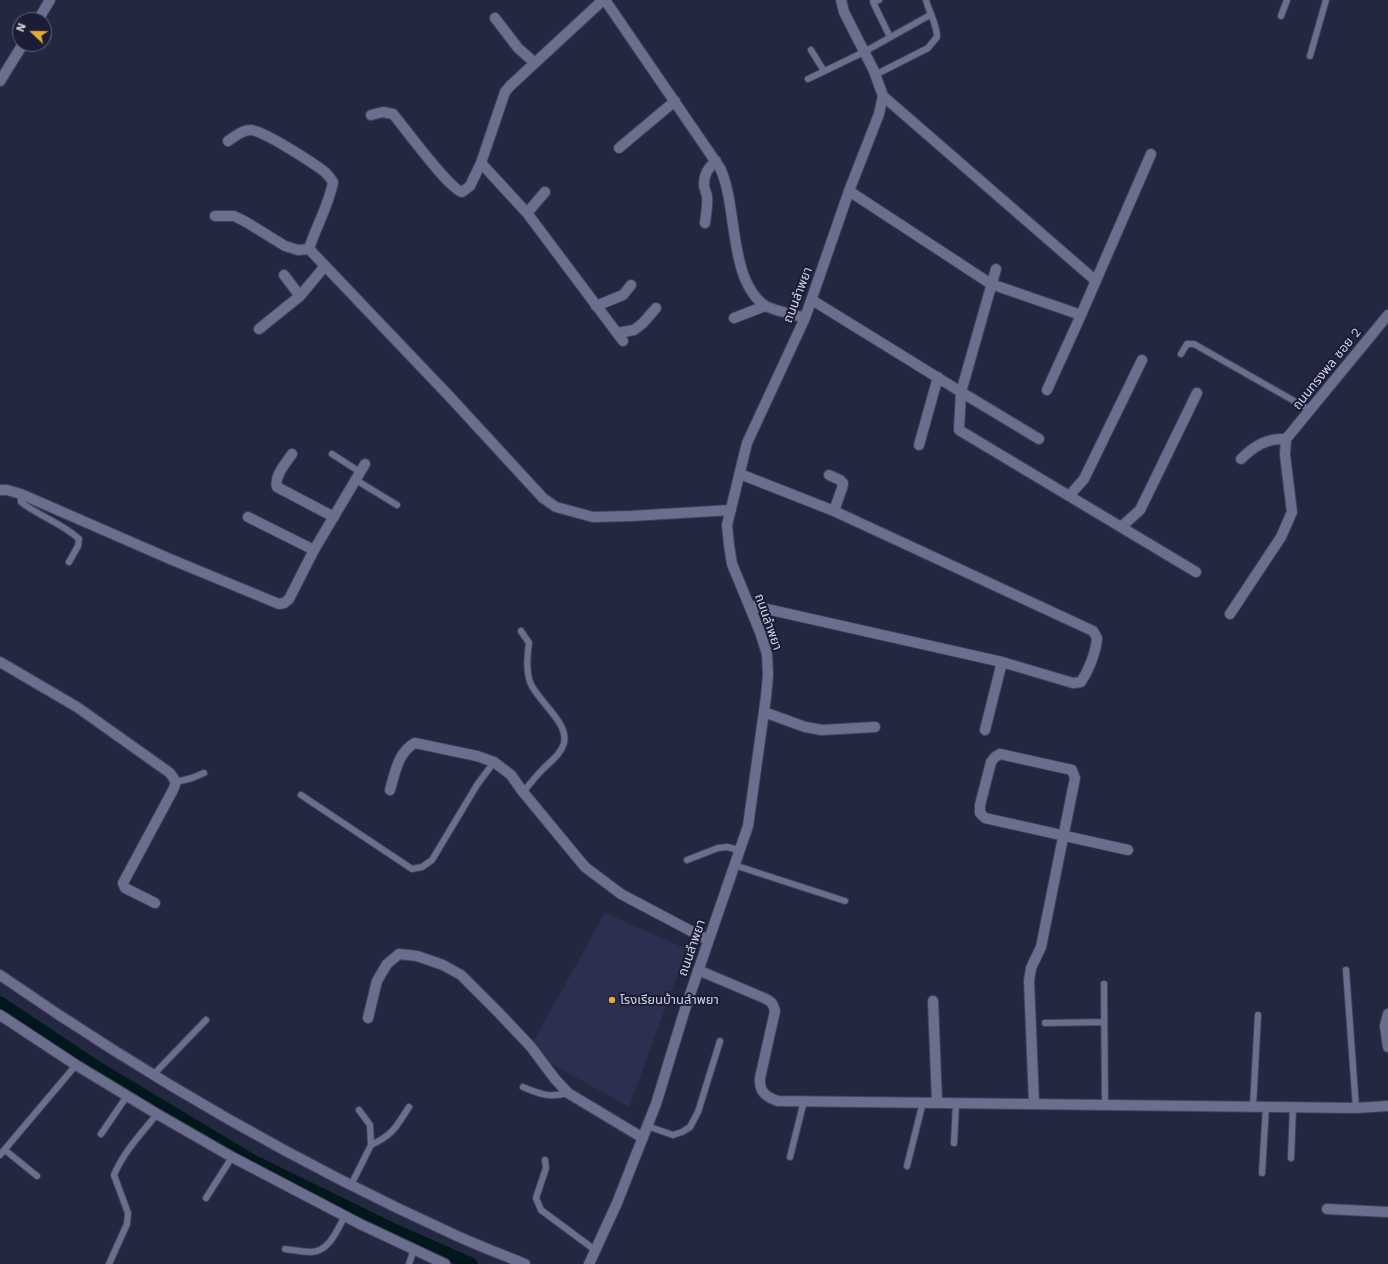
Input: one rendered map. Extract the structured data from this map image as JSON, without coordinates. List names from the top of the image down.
{
  "streets": {
    "street": ["ถนนลำพยา", "ถนนทรงพล ซอย 2"]
  },
  "places": ["โรงเรียนบ้านลำพยา"],
  "north": "left"
}
